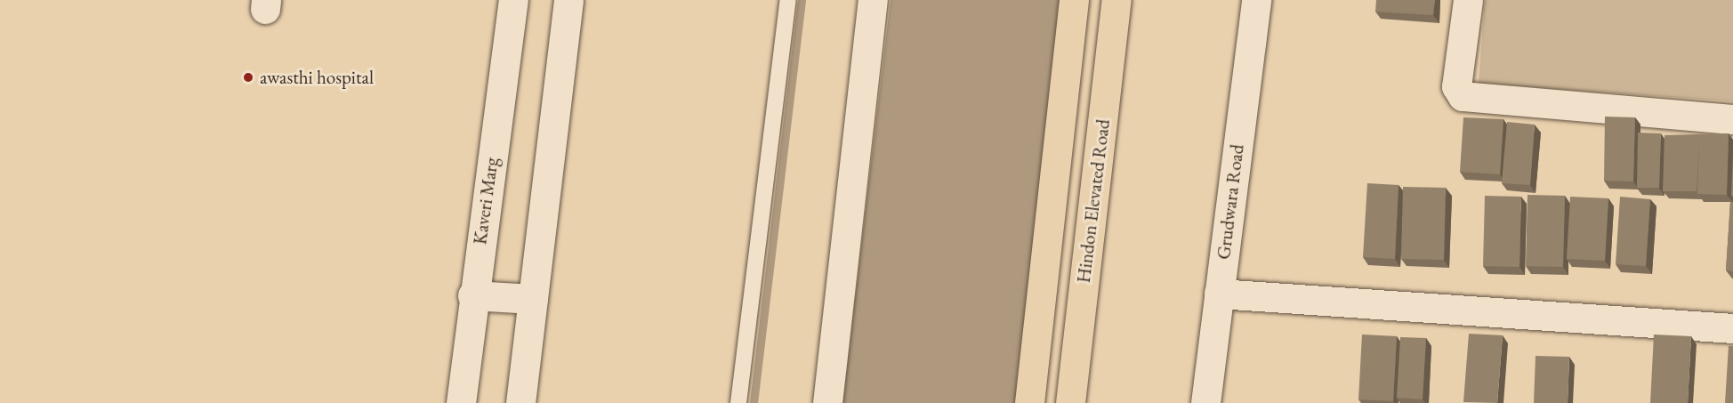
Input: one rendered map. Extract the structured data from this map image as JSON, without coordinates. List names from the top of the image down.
{
  "streets": {
    "highway": ["Hindon Elevated Road"],
    "street": ["Kaveri Marg", "Grudwara Road"]
  },
  "places": ["awasthi hospital"]
}
